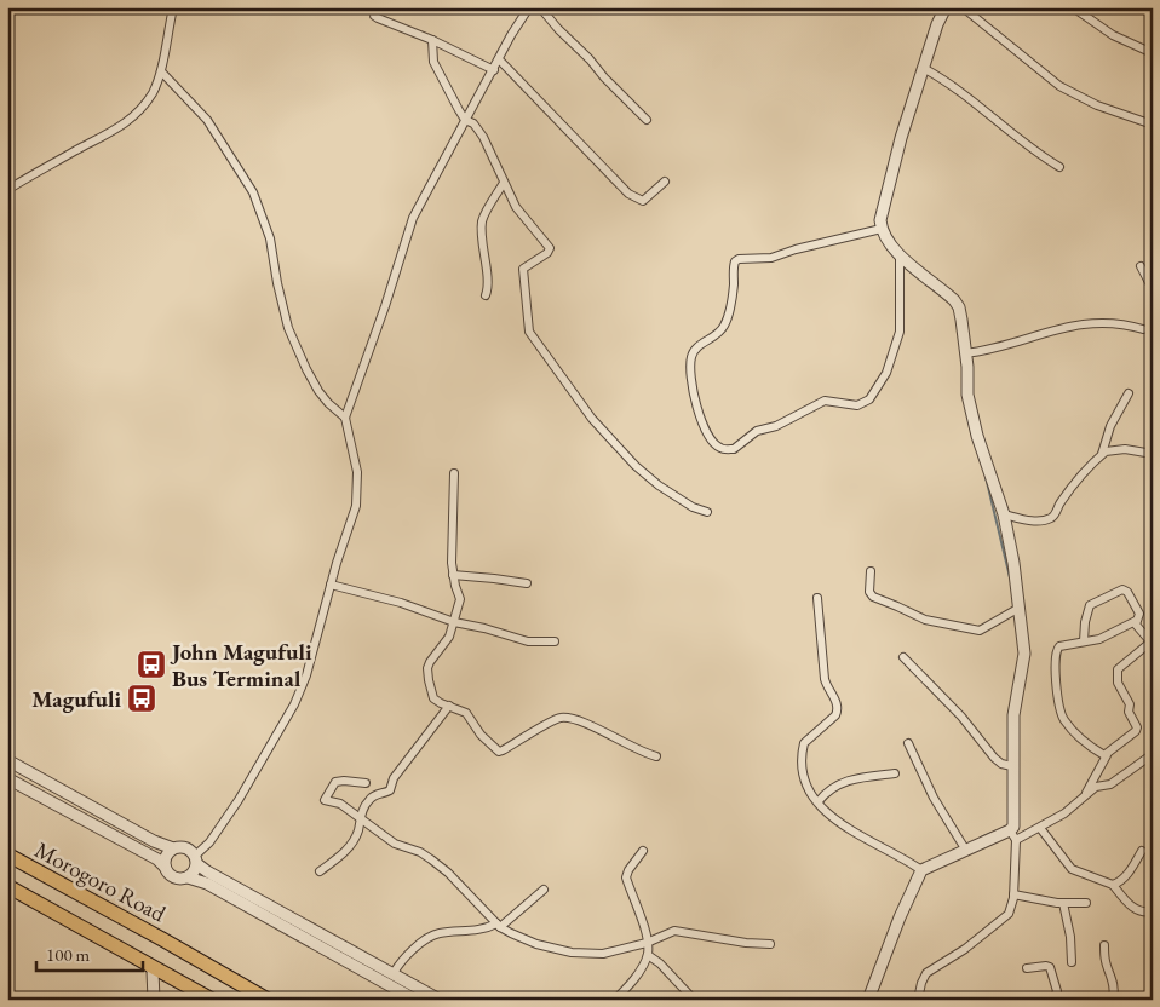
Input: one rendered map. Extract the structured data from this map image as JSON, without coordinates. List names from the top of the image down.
{
  "streets": {
    "highway": ["Morogoro Road"]
  },
  "places": {
    "bus stop": ["John Magufuli Bus Terminal", "Magufuli"]
  },
  "scale_bar": "100 m"
}
